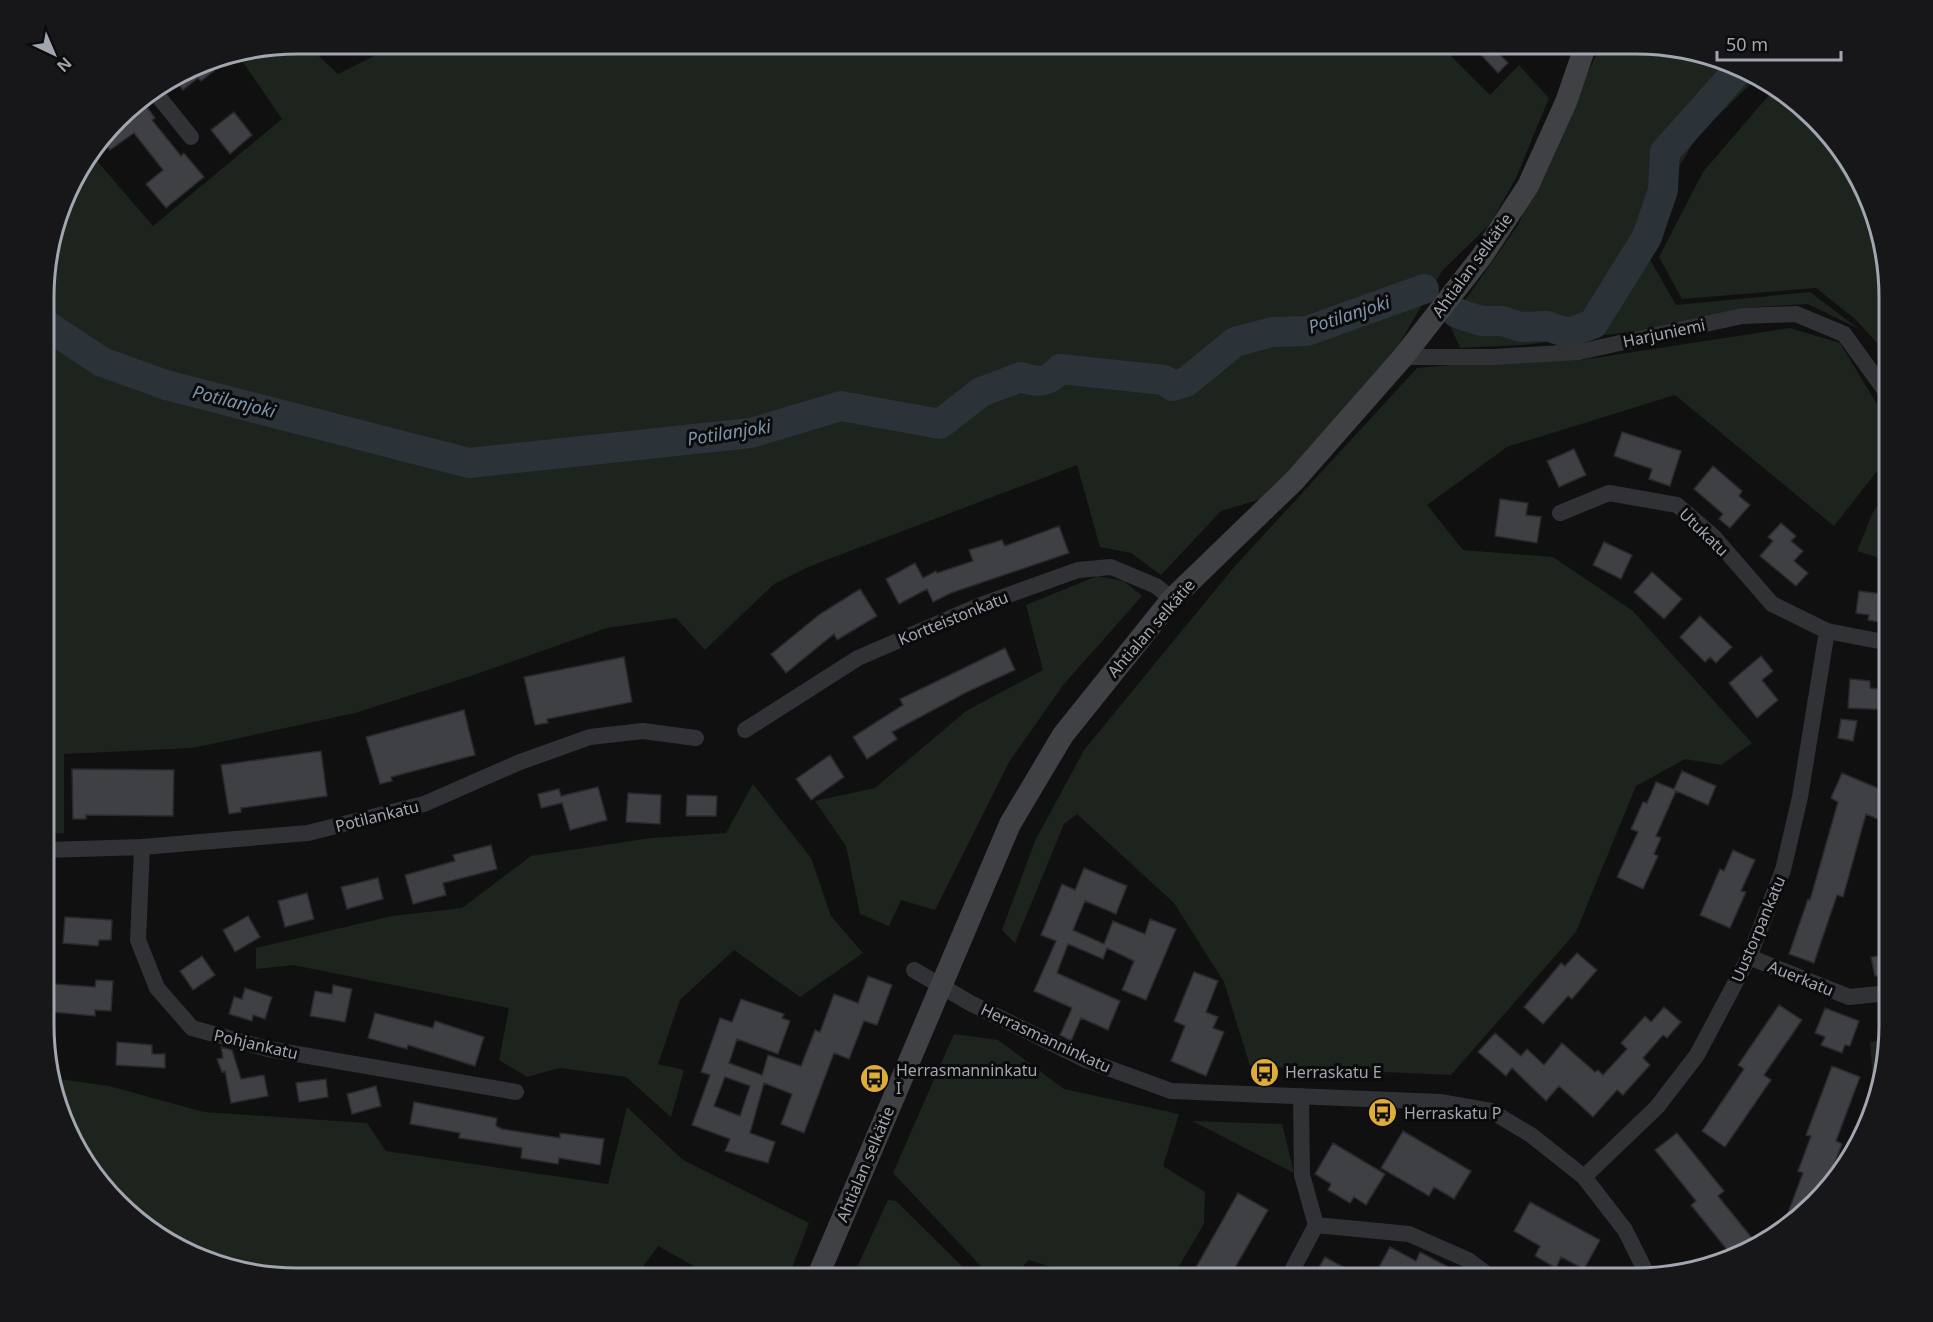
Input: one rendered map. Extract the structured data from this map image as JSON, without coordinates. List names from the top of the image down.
{
  "streets": {
    "street": [
      "Ahtialan selkätie",
      "Harjuniemi",
      "Utukatu",
      "Kortteistonkatu",
      "Potilankatu",
      "Uustorpankatu",
      "Auerkatu",
      "Herrasmanninkatu",
      "Pohjankatu"
    ]
  },
  "crossings": [
    ["Ahtialan selkätie", "Harjuniemi"],
    ["Ahtialan selkätie", "Kortteistonkatu"],
    ["Ahtialan selkätie", "Herrasmanninkatu"],
    ["Utukatu", "Uustorpankatu"],
    ["Potilankatu", "Pohjankatu"],
    ["Uustorpankatu", "Auerkatu"],
    ["Uustorpankatu", "Herrasmanninkatu"]
  ],
  "water": ["Potilanjoki"],
  "places": {
    "bus stop": ["Herraskatu E", "Herrasmanninkatu I", "Herraskatu P"]
  },
  "scale_bar": "50 m",
  "north": "bottom right"
}
